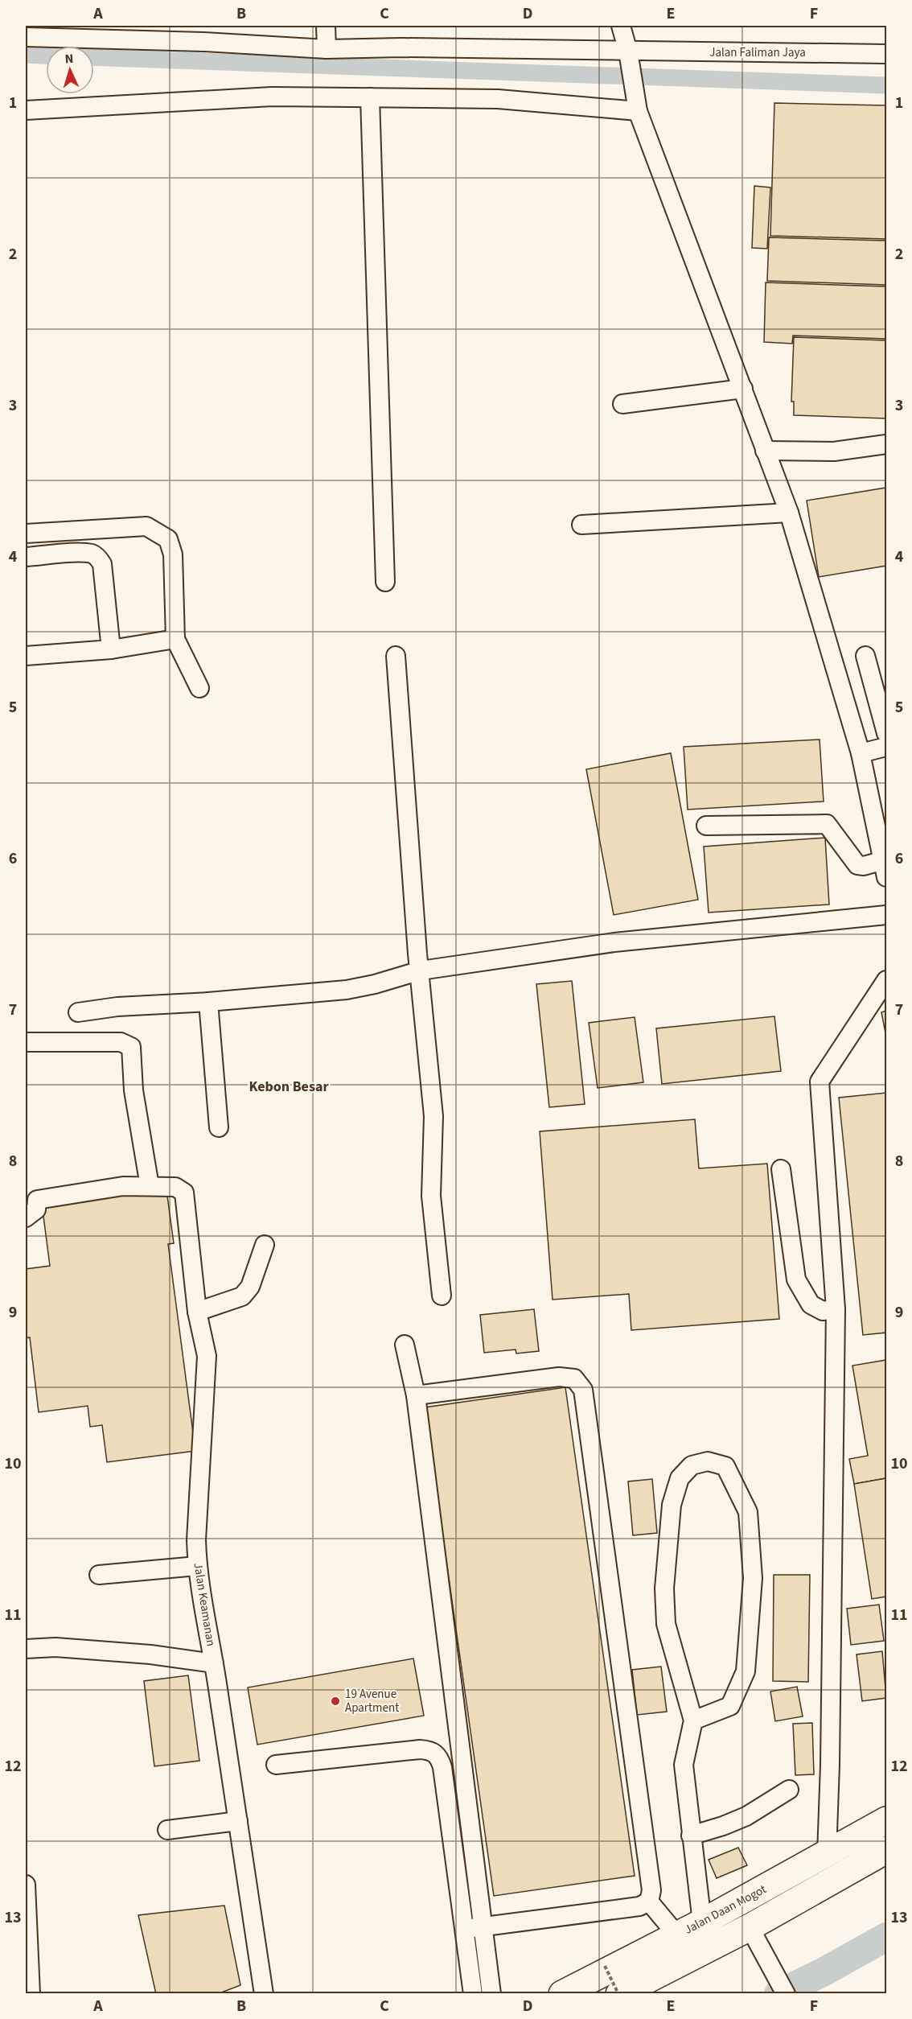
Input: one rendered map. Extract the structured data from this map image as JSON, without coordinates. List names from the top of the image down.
{
  "streets": {
    "highway": ["Jalan Daan Mogot"],
    "street": ["Jalan Faliman Jaya", "Jalan Keamanan"]
  },
  "districts": ["Kebon Besar"],
  "places": ["19 Avenue Apartment"],
  "north": "top",
  "grid": {
    "columns": [
      "A",
      "B",
      "C",
      "D",
      "E",
      "F"
    ],
    "rows": [
      "1",
      "2",
      "3",
      "4",
      "5",
      "6",
      "7",
      "8",
      "9",
      "10",
      "11",
      "12",
      "13"
    ]
  }
}
